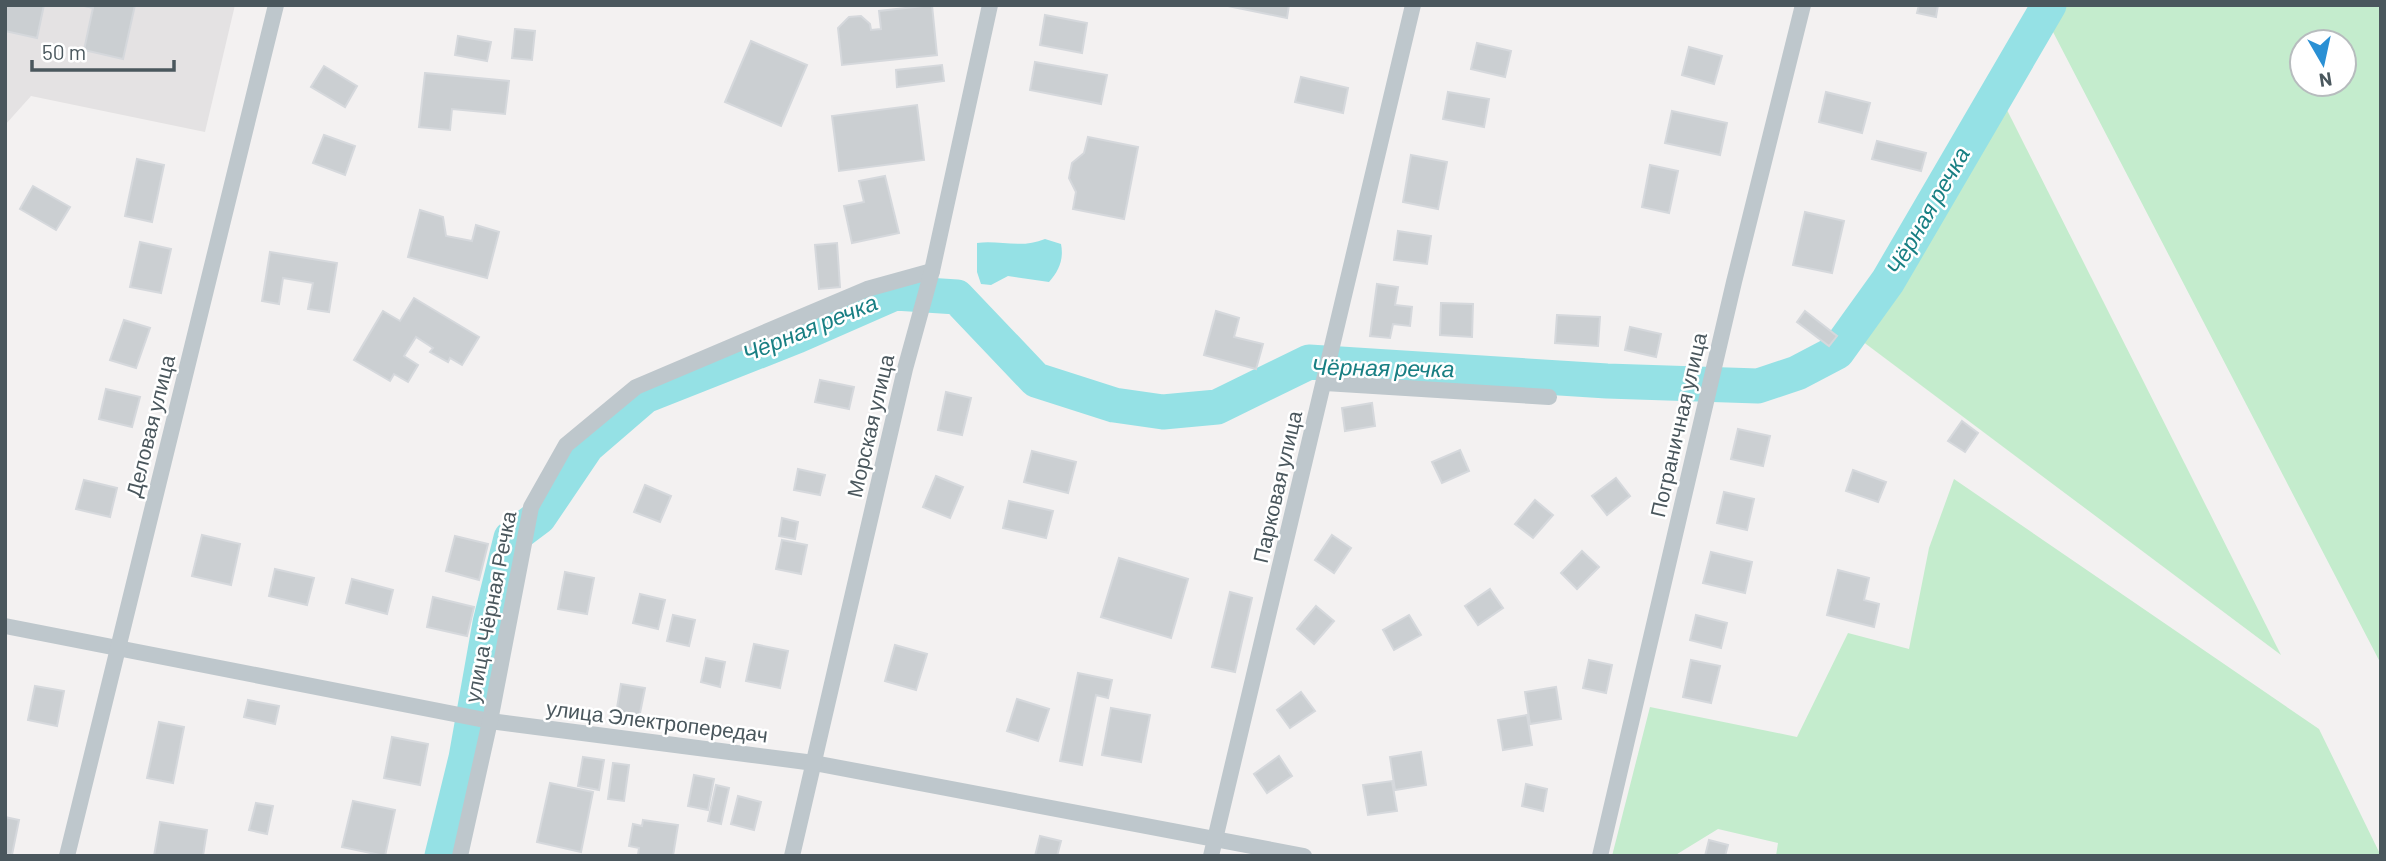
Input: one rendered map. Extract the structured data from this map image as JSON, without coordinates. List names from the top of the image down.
{
  "streets": {
    "street": [
      "Пограничная улица",
      "Деловая улица",
      "Морская улица",
      "Парковая улица",
      "улица Чёрная Речка",
      "улица Электропередач"
    ]
  },
  "crossings": [
    ["Деловая улица", "улица Электропередач"],
    ["Морская улица", "улица Чёрная Речка"],
    ["Морская улица", "улица Электропередач"],
    ["Парковая улица", "улица Электропередач"],
    ["улица Чёрная Речка", "улица Электропередач"]
  ],
  "water": ["Чёрная речка"],
  "scale_bar": "50 m",
  "north": "bottom"
}
